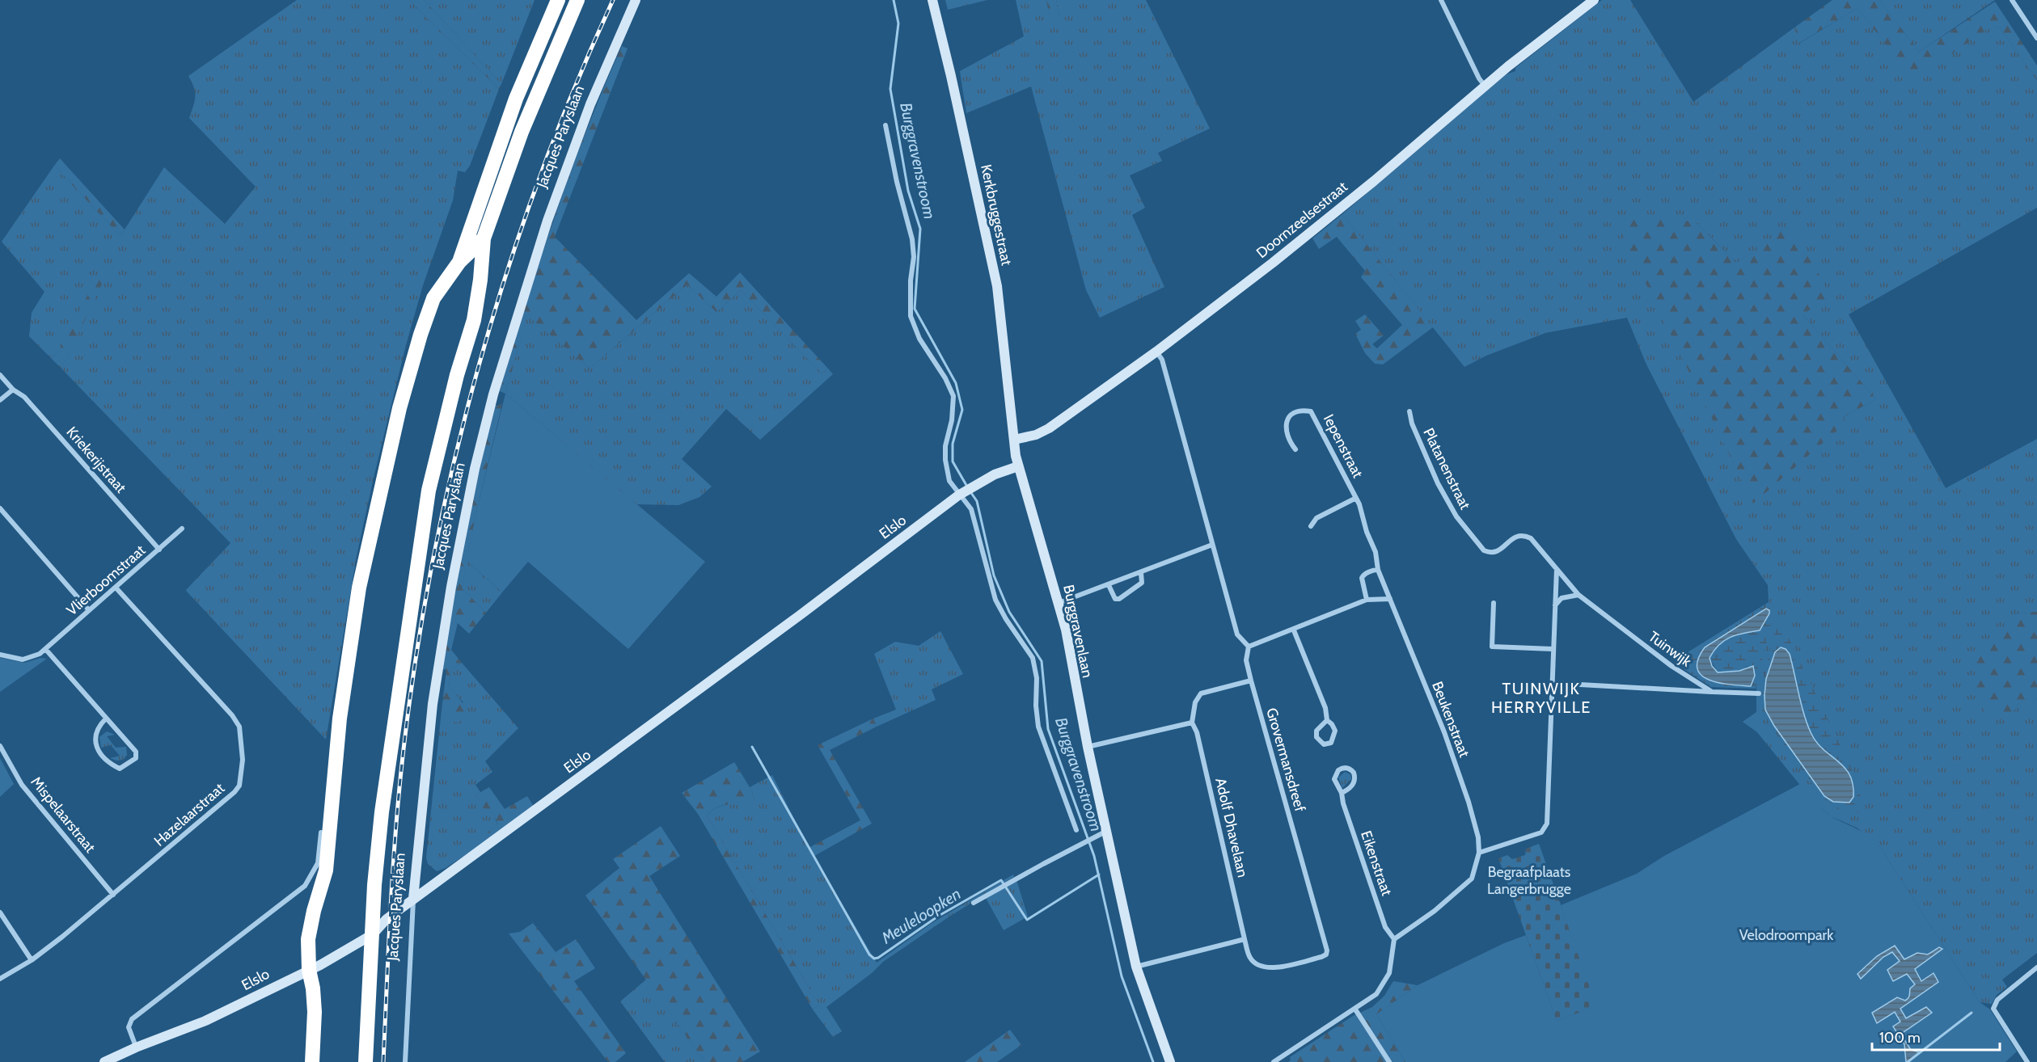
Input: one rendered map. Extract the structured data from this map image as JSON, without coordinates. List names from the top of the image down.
{
  "streets": {
    "highway": ["Jacques Paryslaan"],
    "street": [
      "Kerkbruggestraat",
      "Doornzeelsestraat",
      "Iepenstraat",
      "Kriekerijstraat",
      "Platanenstraat",
      "Elslo",
      "Vlierboomstraat",
      "Burggravenlaan",
      "Tuinwijk",
      "Beukenstraat",
      "Grovermansdreef",
      "Mispelaarstraat",
      "Hazelaarstraat",
      "Adolf Dhavelaan",
      "Eikenstraat"
    ]
  },
  "crossings": [
    ["Jacques Paryslaan", "Elslo"],
    ["Kerkbruggestraat", "Doornzeelsestraat"],
    ["Kerkbruggestraat", "Burggravenlaan"],
    ["Doornzeelsestraat", "Burggravenlaan"],
    ["Iepenstraat", "Beukenstraat"],
    ["Kriekerijstraat", "Vlierboomstraat"],
    ["Platanenstraat", "Tuinwijk"],
    ["Elslo", "Burggravenlaan"],
    ["Vlierboomstraat", "Hazelaarstraat"],
    ["Beukenstraat", "Eikenstraat"],
    ["Grovermansdreef", "Adolf Dhavelaan"],
    ["Mispelaarstraat", "Hazelaarstraat"]
  ],
  "districts": ["TUINWIJK HERRYVILLE"],
  "water": ["Burggravenstroom", "Meuleloopken"],
  "parks": ["Begraafplaats Langerbrugge", "Velodroompark"],
  "scale_bar": "100 m"
}
